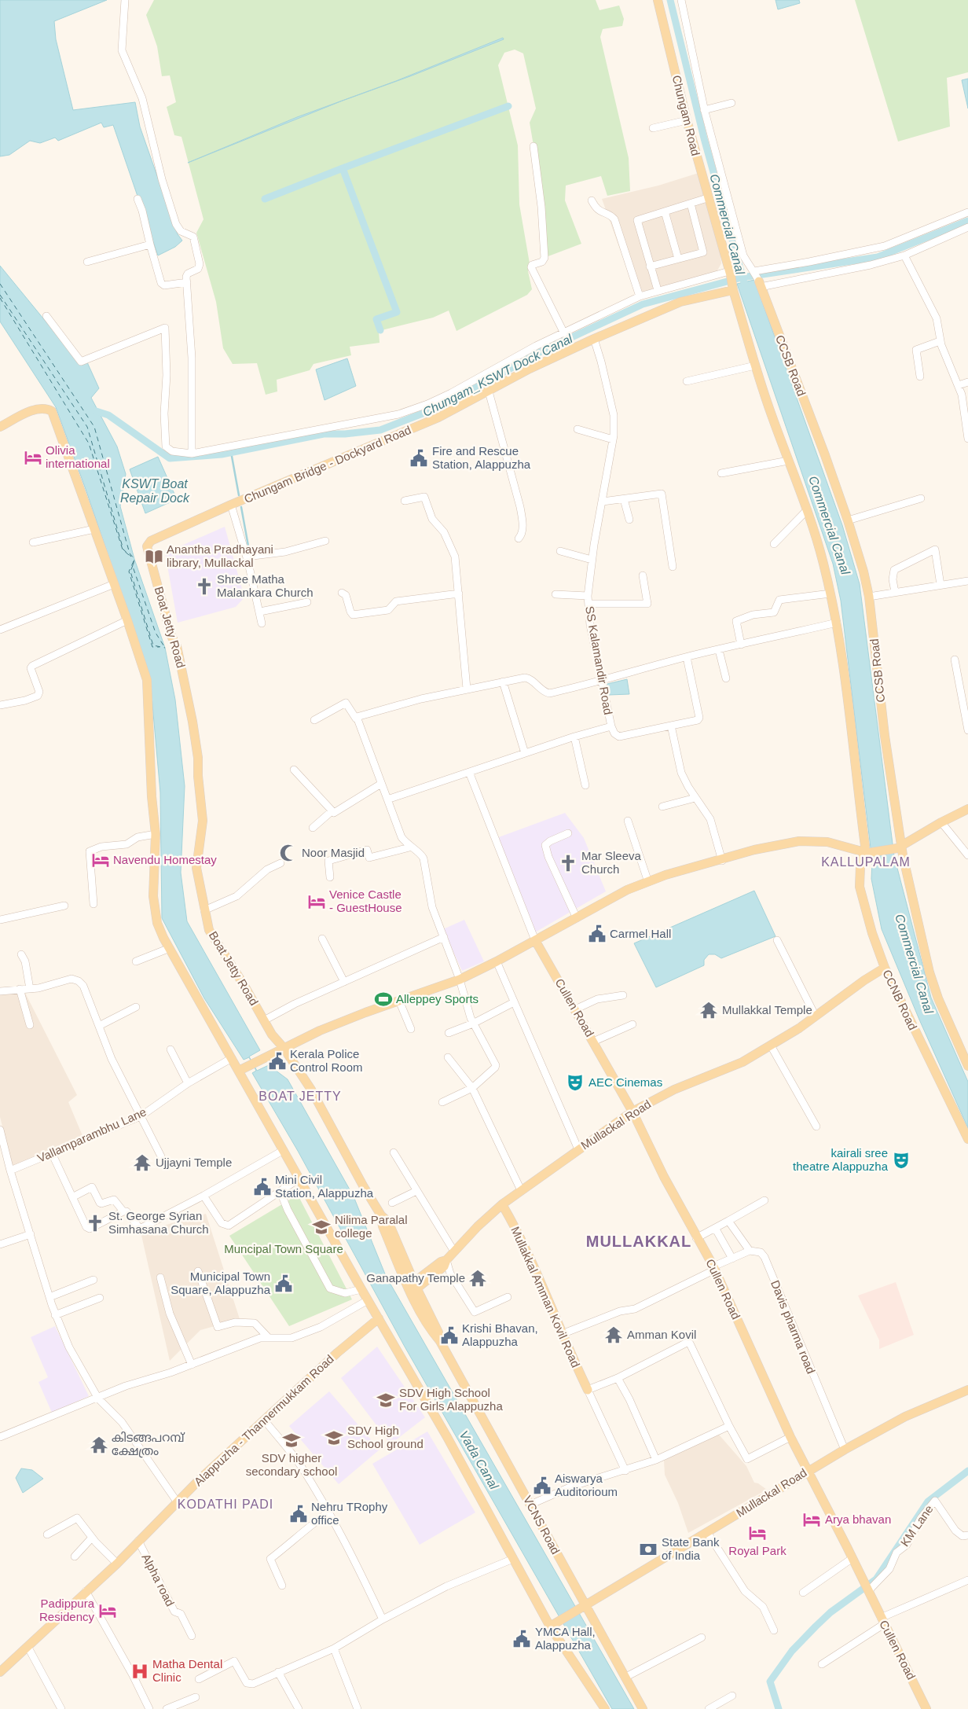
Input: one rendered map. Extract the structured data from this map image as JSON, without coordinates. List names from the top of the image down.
{
  "streets": {
    "main road": [
      "Chungam Road",
      "CCSB Road",
      "Chungam Bridge - Dockyard Road",
      "Boat Jetty Road",
      "CCNB Road",
      "Cullen Road",
      "Mullackal Road",
      "Mullakkal Amman Kovil Road",
      "Alappuzha - Thannermukkam Road",
      "VCNS Road"
    ],
    "street": [
      "SS Kalamandir Road",
      "Vallamparambhu Lane",
      "Davis pharma road",
      "KM Lane",
      "Alpha road"
    ]
  },
  "crossings": [
    ["Chungam Road", "Chungam Bridge - Dockyard Road"],
    ["Chungam Road", "CCNB Road"],
    ["Chungam Bridge - Dockyard Road", "Boat Jetty Road"],
    ["Chungam Bridge - Dockyard Road", "SS Kalamandir Road"],
    ["Boat Jetty Road", "Mullackal Road"],
    ["Boat Jetty Road", "VCNS Road"],
    ["CCNB Road", "Mullackal Road"],
    ["Cullen Road", "Mullackal Road"],
    ["Cullen Road", "KM Lane"],
    ["Mullackal Road", "Mullakkal Amman Kovil Road"],
    ["Mullackal Road", "Davis pharma road"],
    ["Mullackal Road", "VCNS Road"],
    ["Alappuzha - Thannermukkam Road", "Alpha road"]
  ],
  "districts": [
    "KALLUPALAM",
    "BOAT JETTY",
    "MULLAKKAL",
    "KODATHI PADI"
  ],
  "water": [
    "Commercial Canal",
    "Chungam_KSWT Dock Canal",
    "KSWT Boat Repair Dock",
    "Vada Canal"
  ],
  "parks": ["Muncipal Town Square"],
  "places": {
    "hotel": [
      "Olivia international",
      "Navendu Homestay",
      "Venice Castle - GuestHouse",
      "Arya bhavan",
      "Royal Park",
      "Padippura Residency"
    ],
    "public building": [
      "Fire and Rescue Station, Alappuzha",
      "Carmel Hall",
      "Kerala Police Control Room",
      "Mini Civil Station, Alappuzha",
      "Municipal Town Square, Alappuzha",
      "Krishi Bhavan, Alappuzha",
      "Aiswarya Auditorioum",
      "Nehru TRophy office",
      "YMCA Hall, Alappuzha"
    ],
    "library": ["Anantha Pradhayani library, Mullackal"],
    "church": ["Shree Matha Malankara Church", "Mar Sleeva Church", "St. George Syrian Simhasana Church"],
    "mosque": ["Noor Masjid"],
    "sports": ["Alleppey Sports"],
    "temple": [
      "Mullakkal Temple",
      "Ujjayni Temple",
      "Ganapathy Temple",
      "Amman Kovil",
      "കിടങ്ങപറമ്പ് ക്ഷേത്രം"
    ],
    "theatre": ["AEC Cinemas", "kairali sree theatre Alappuzha"],
    "school or university": [
      "Nilima Paralal college",
      "SDV High School For Girls Alappuzha",
      "SDV High School ground",
      "SDV higher secondary school"
    ],
    "bank": ["State Bank of India"],
    "hospital": ["Matha Dental Clinic"]
  }
}
